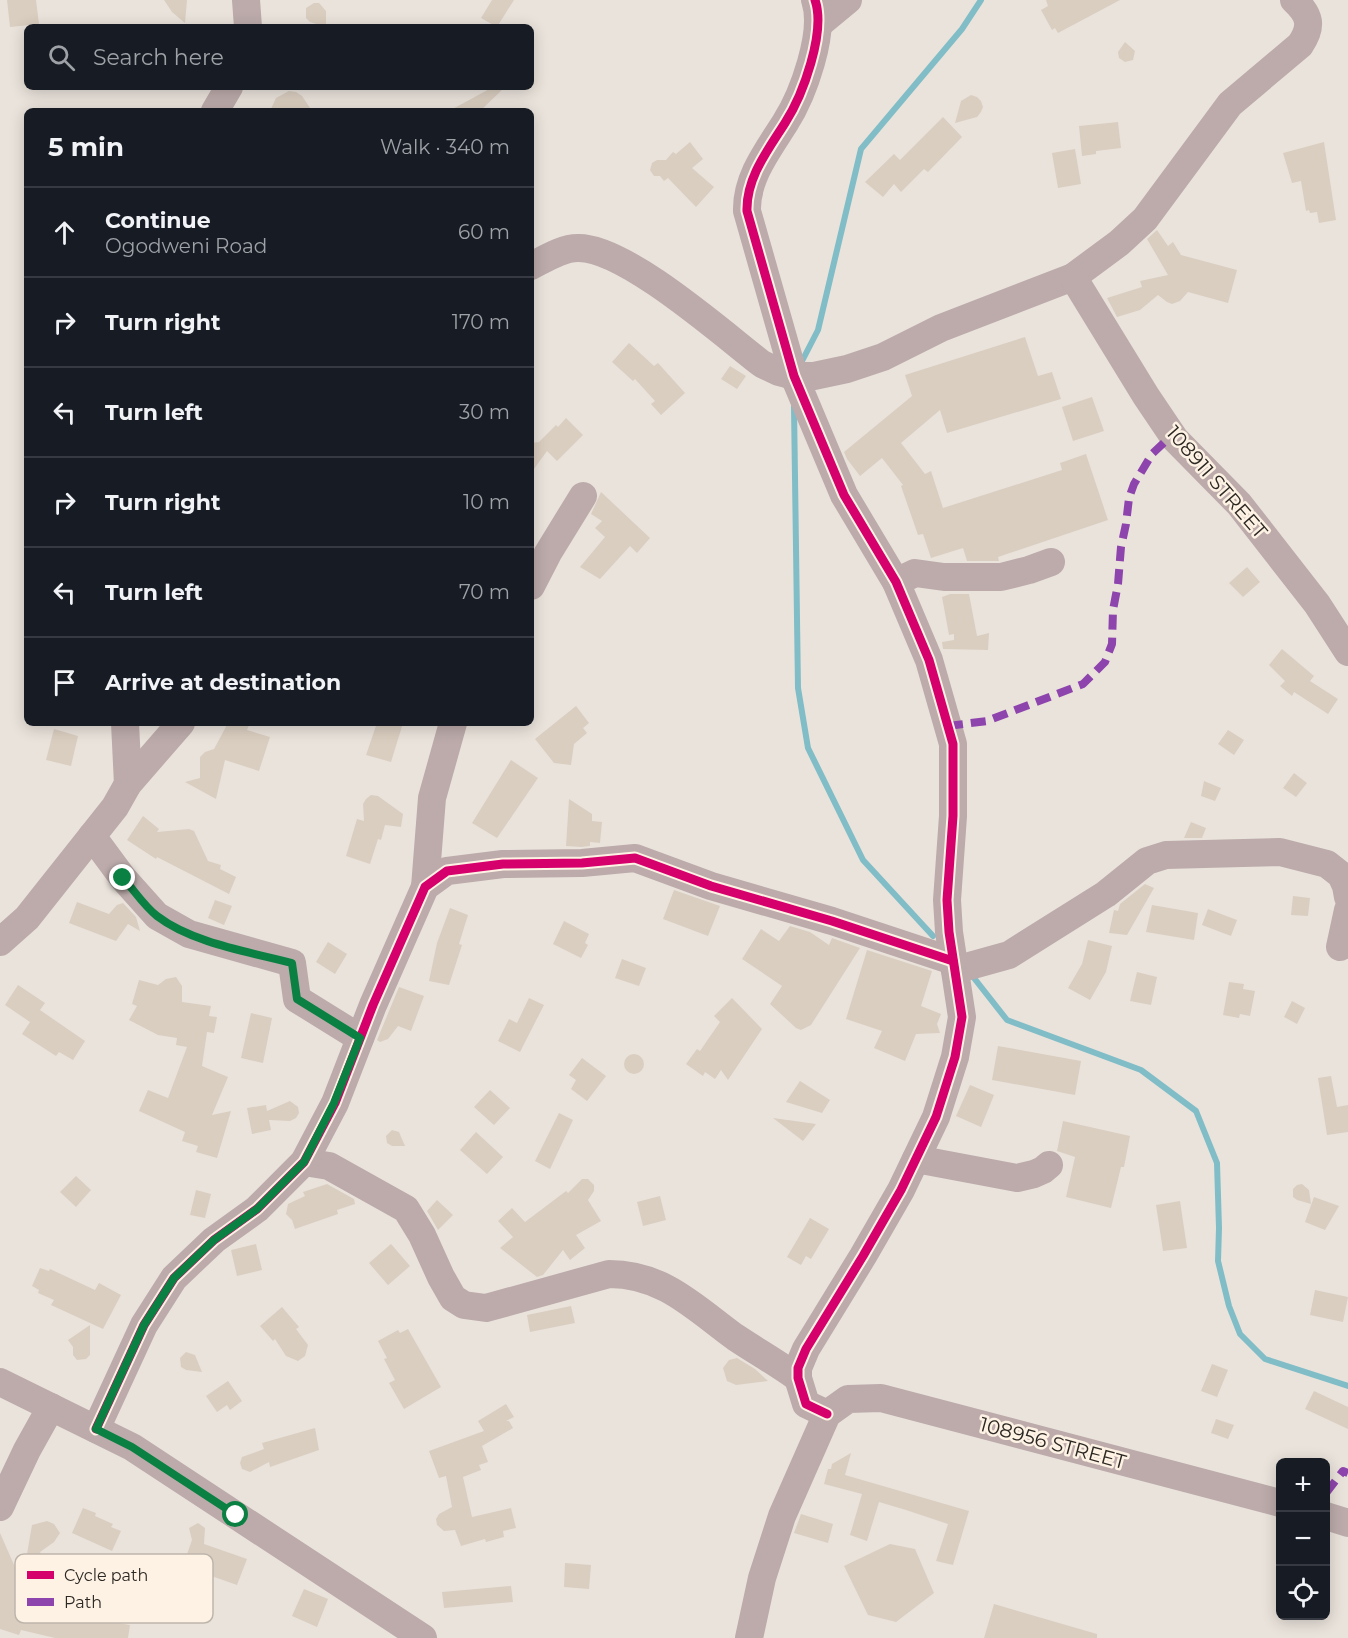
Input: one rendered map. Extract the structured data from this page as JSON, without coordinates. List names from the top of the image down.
{
  "streets": {
    "street": ["108911 STREET", "108956 STREET"]
  },
  "legend": ["Cycle path", "Path"],
  "page": {
    "search": "Search here",
    "heading": ["5 min", "Walk · 340 m"],
    "list": [
      ["Continue", "Ogodweni Road", "60 m"],
      ["Turn right", "170 m"],
      ["Turn left", "30 m"],
      ["Turn right", "10 m"],
      ["Turn left", "70 m"],
      "Arrive at destination"
    ],
    "map_buttons": ["+", "−"]
  }
}
